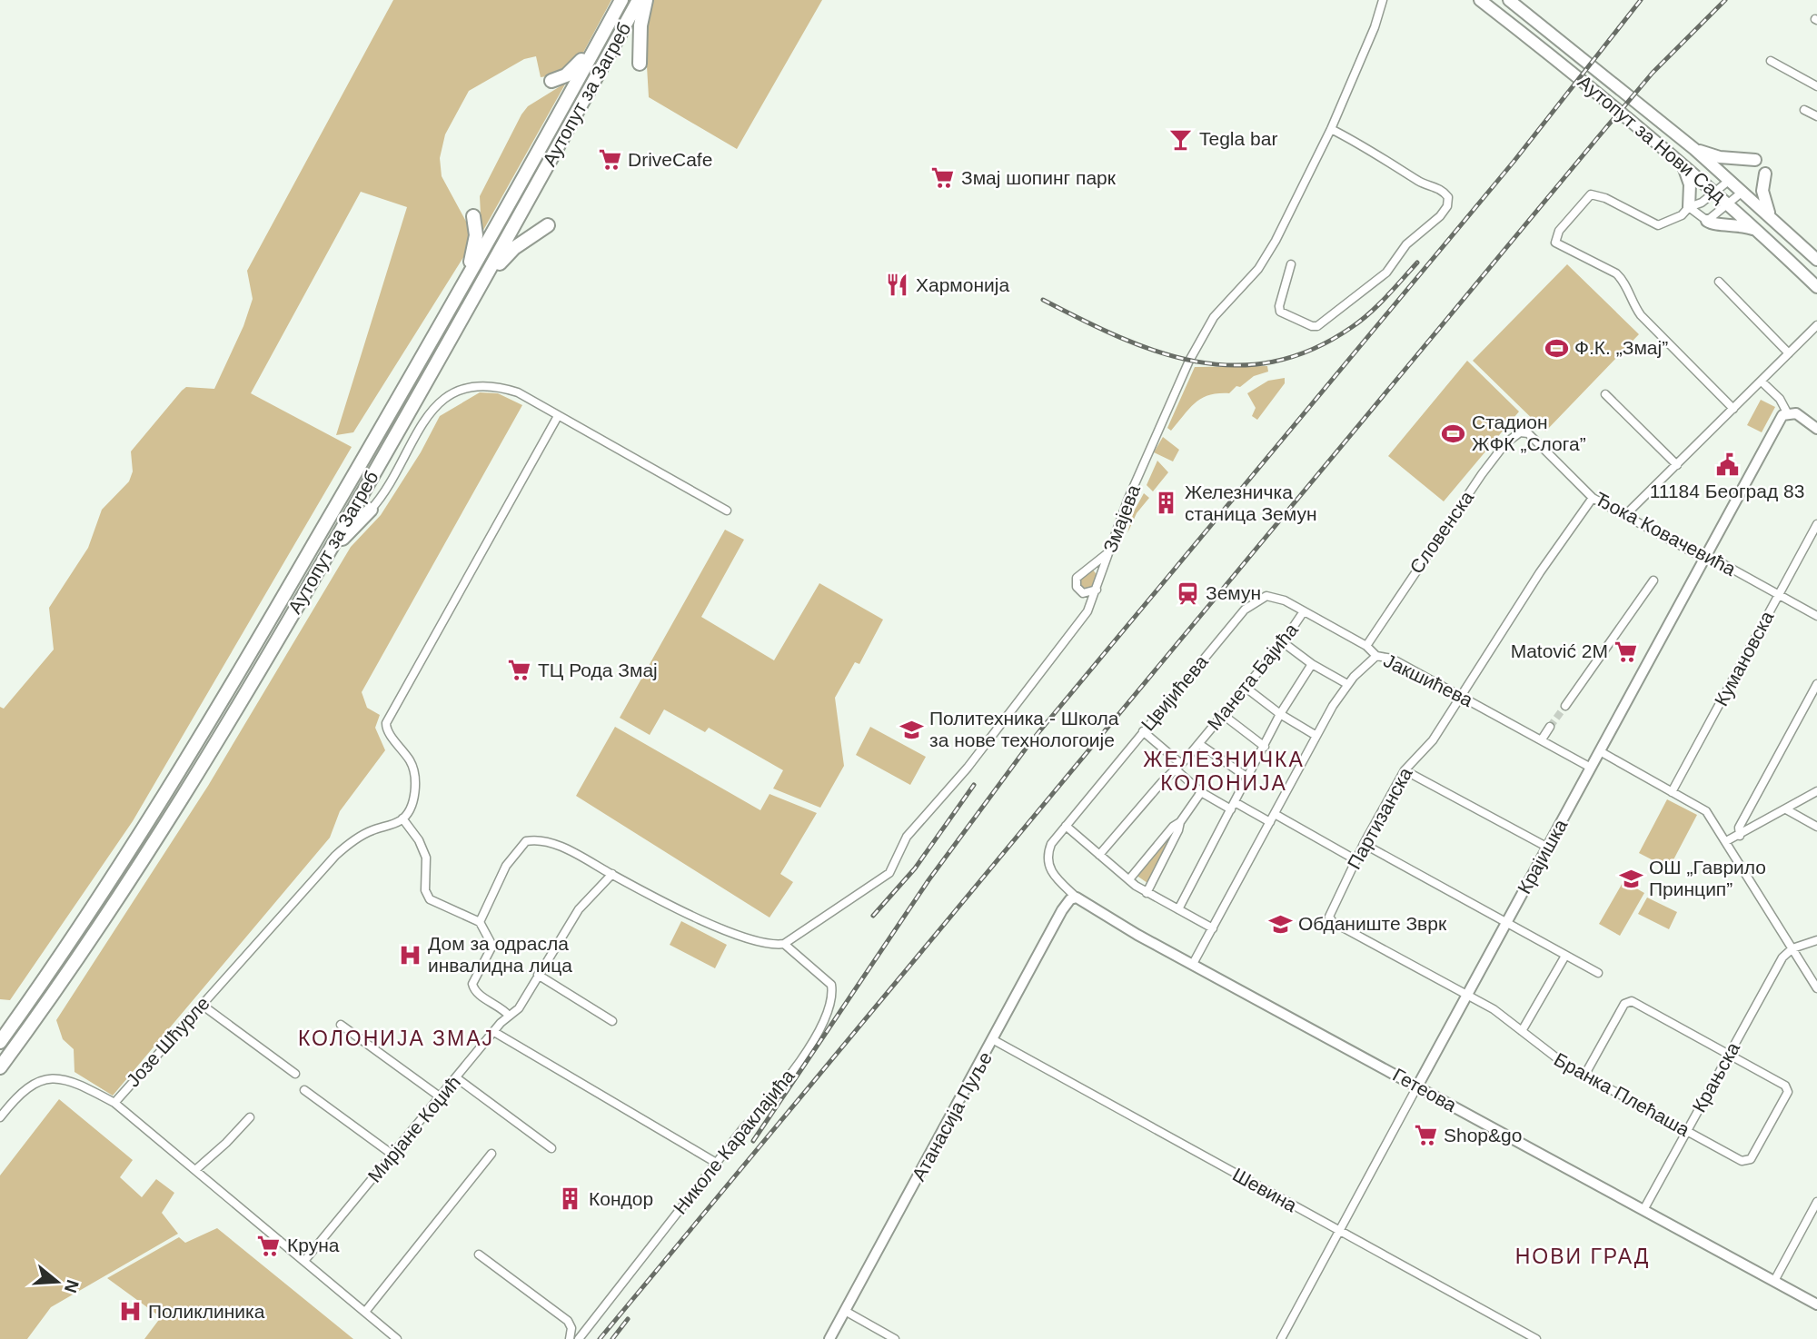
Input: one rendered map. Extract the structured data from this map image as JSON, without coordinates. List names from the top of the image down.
{
  "streets": {
    "highway": ["Аутопут за Загреб"],
    "main road": [
      "Аутопут за Нови Сад",
      "Крајишка",
      "Гетеова",
      "Атанасија Пуље"
    ],
    "street": [
      "Змајева",
      "Словенска",
      "Ђока Ковачевића",
      "Кумановска",
      "Манета Бајића",
      "Јакшићева",
      "Цвијићева",
      "Партизанска",
      "Јозе Шћурле",
      "Крањска",
      "Бранка Плећаша",
      "Мирјане Коџић",
      "Николе Караклајића",
      "Шевина"
    ]
  },
  "crossings": [
    ["Змајева", "Николе Караклајића"],
    ["Словенска", "Ђока Ковачевића"],
    ["Словенска", "Јакшићева"],
    ["Ђока Ковачевића", "Кумановска"],
    ["Ђока Ковачевића", "Партизанска"],
    ["Ђока Ковачевића", "Крајишка"],
    ["Манета Бајића", "Јакшићева"],
    ["Јакшићева", "Цвијићева"],
    ["Јакшићева", "Партизанска"],
    ["Јакшићева", "Крајишка"],
    ["Цвијићева", "Гетеова"],
    ["Партизанска", "Бранка Плећаша"],
    ["Крајишка", "Гетеова"],
    ["Крајишка", "Бранка Плећаша"],
    ["Крајишка", "Шевина"],
    ["Јозе Шћурле", "Мирјане Коџић"],
    ["Крањска", "Гетеова"],
    ["Крањска", "Бранка Плећаша"],
    ["Гетеова", "Атанасија Пуље"],
    ["Атанасија Пуље", "Шевина"]
  ],
  "districts": ["ЖЕЛЕЗНИЧКА КОЛОНИЈА", "КОЛОНИЈА ЗМАЈ", "НОВИ ГРАД"],
  "places": {
    "bar": ["Tegla bar"],
    "supermarket": [
      "DriveCafe",
      "Змај шопинг парк",
      "Matović 2M",
      "ТЦ Рода Змај",
      "Shop&go",
      "Круна"
    ],
    "restaurant": ["Хармонија"],
    "sports": ["Ф.К. „Змај”", "Стадион ЖФК „Слога”"],
    "public building": ["11184 Београд 83"],
    "building": ["Железничка станица Земун", "Кондор"],
    "station": ["Земун"],
    "school or university": ["Политехника - Школа за нове технологоије", "ОШ „Гаврило Принцип”", "Обданиште Зврк"],
    "hospital": ["Дом за одрасла инвалидна лица", "Поликлиника"]
  },
  "north": "right"
}
